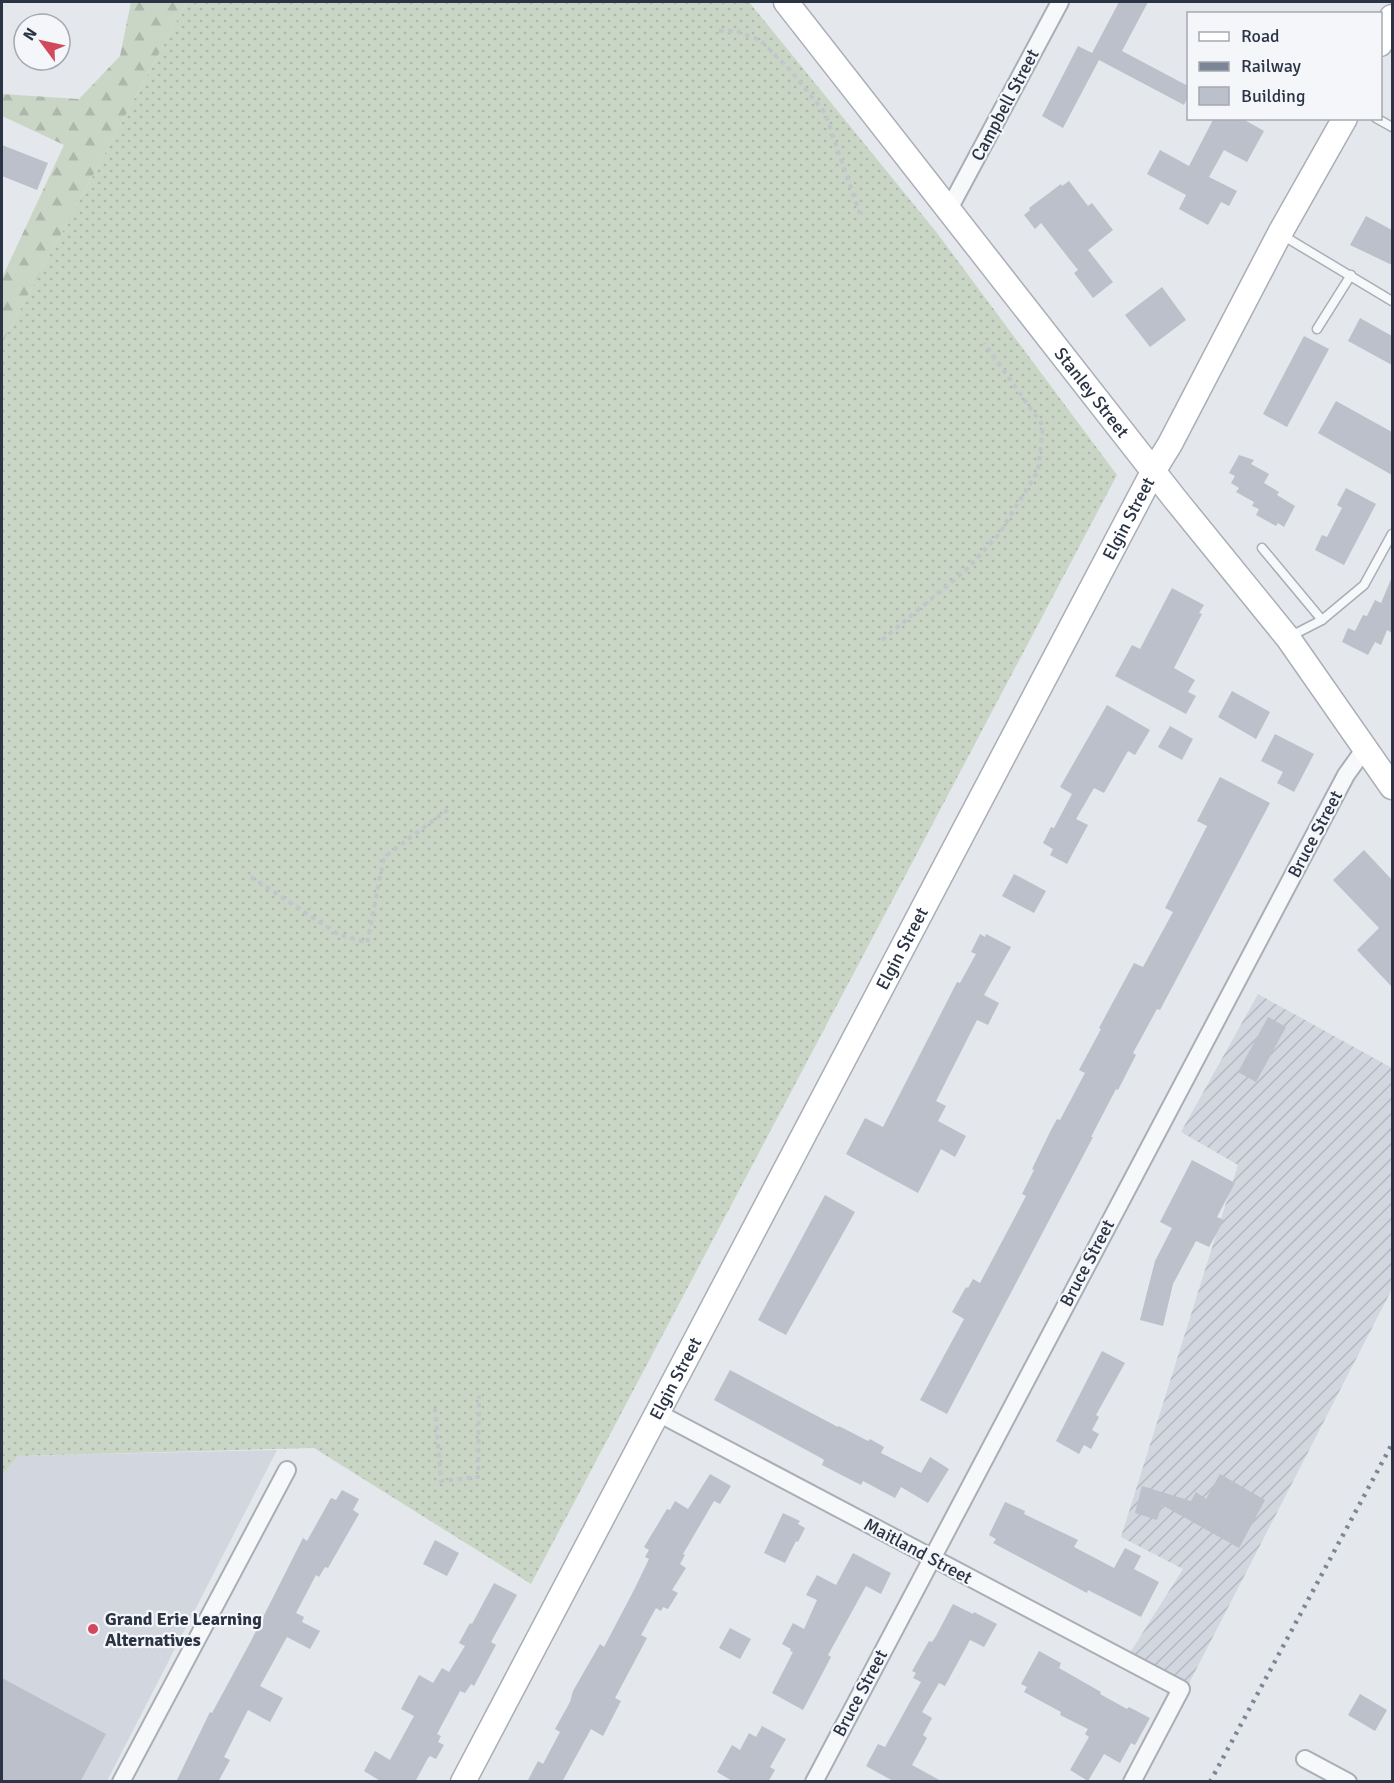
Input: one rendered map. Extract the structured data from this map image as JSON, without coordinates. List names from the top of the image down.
{
  "streets": {
    "main road": ["Stanley Street", "Elgin Street"],
    "street": ["Campbell Street", "Bruce Street", "Maitland Street"]
  },
  "crossings": [
    ["Campbell Street", "Stanley Street"],
    ["Stanley Street", "Elgin Street"],
    ["Stanley Street", "Bruce Street"],
    ["Elgin Street", "Maitland Street"],
    ["Bruce Street", "Maitland Street"]
  ],
  "places": ["Grand Erie Learning Alternatives"],
  "legend": ["Road", "Railway", "Building"],
  "north": "top left"
}
